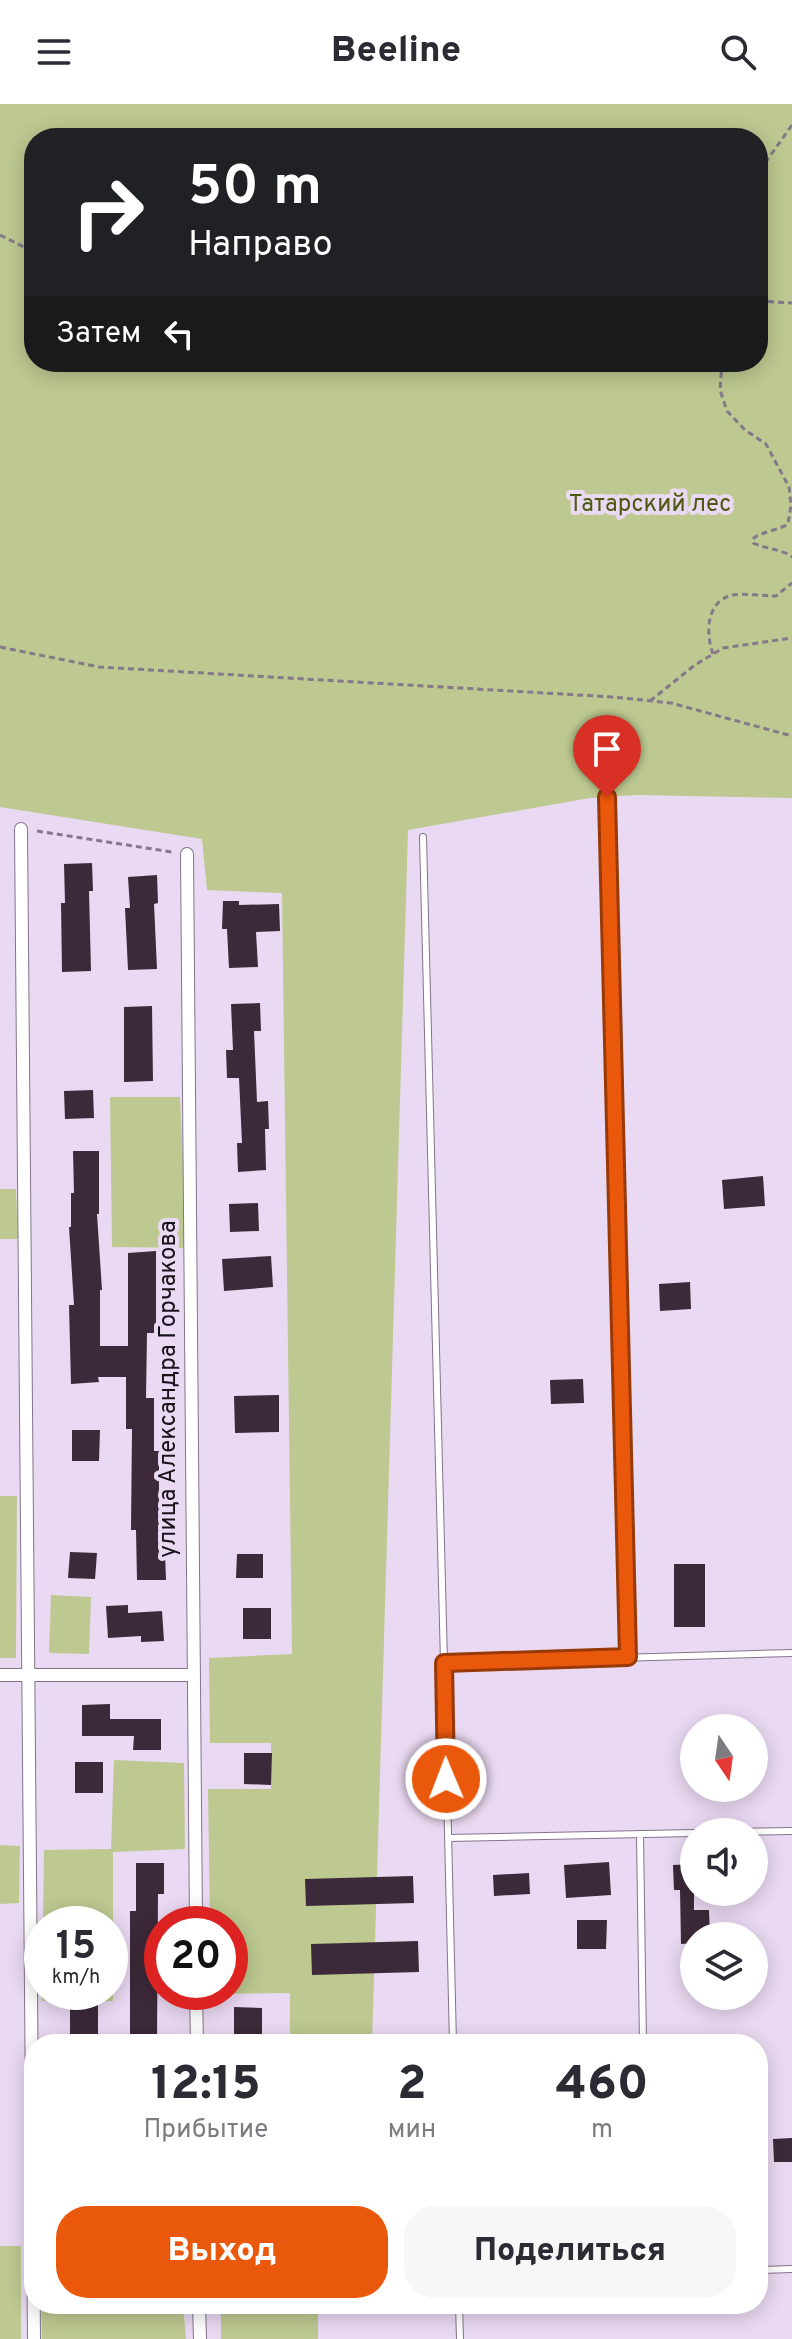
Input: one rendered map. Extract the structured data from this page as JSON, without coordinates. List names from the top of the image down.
{
  "streets": {
    "street": ["улица Александра Горчакова"]
  },
  "parks": ["Татарский лес"],
  "north": "bottom",
  "page": {
    "header": "Beeline",
    "turn": ["50 m", "Направо"],
    "then": "Затем",
    "speed": "15 km/h",
    "limit": "20",
    "eta": [
      "12:15",
      "Прибытие",
      "2",
      "мин",
      "460",
      "m"
    ],
    "buttons": ["Выход", "Поделиться"]
  }
}
